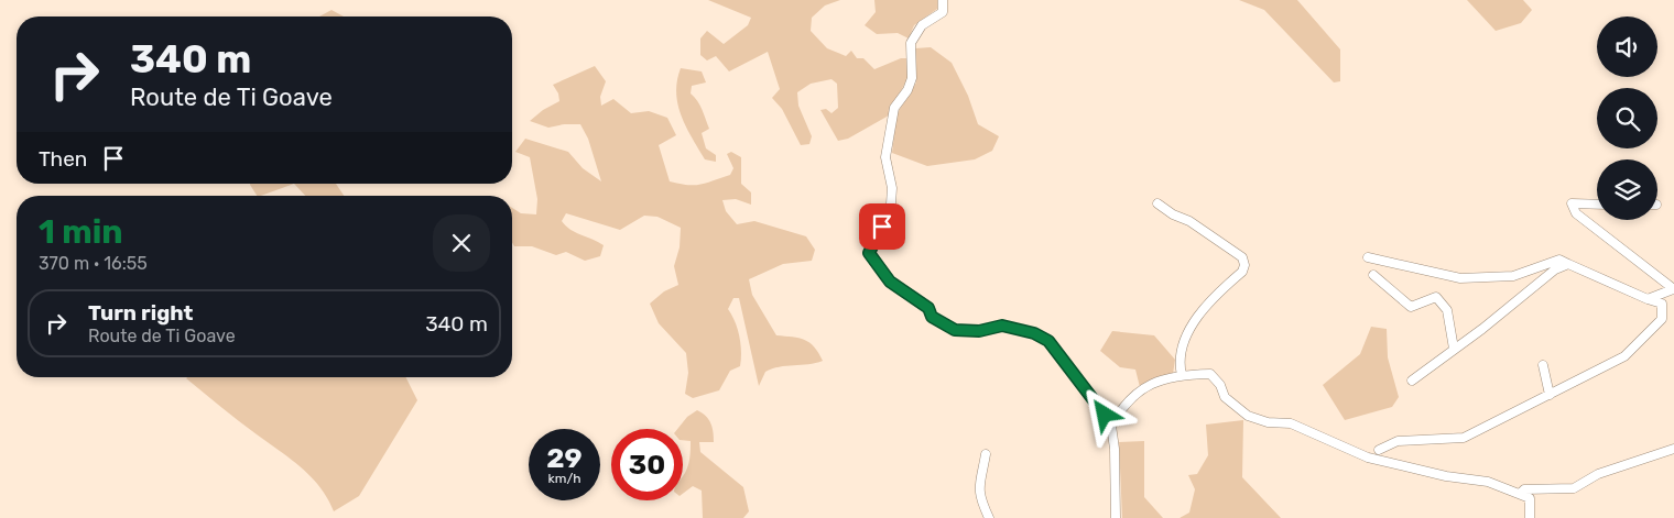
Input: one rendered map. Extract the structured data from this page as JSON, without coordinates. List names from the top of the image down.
{
  "page": {
    "turn": ["340 m", "Route de Ti Goave"],
    "then": "Then",
    "heading": ["1 min", "370 m · 16:55"],
    "list": [
      {
        "name": "Turn right",
        "note": "Route de Ti Goave",
        "value": "340 m"
      }
    ],
    "speed": "29 km/h",
    "limit": "30"
  }
}
